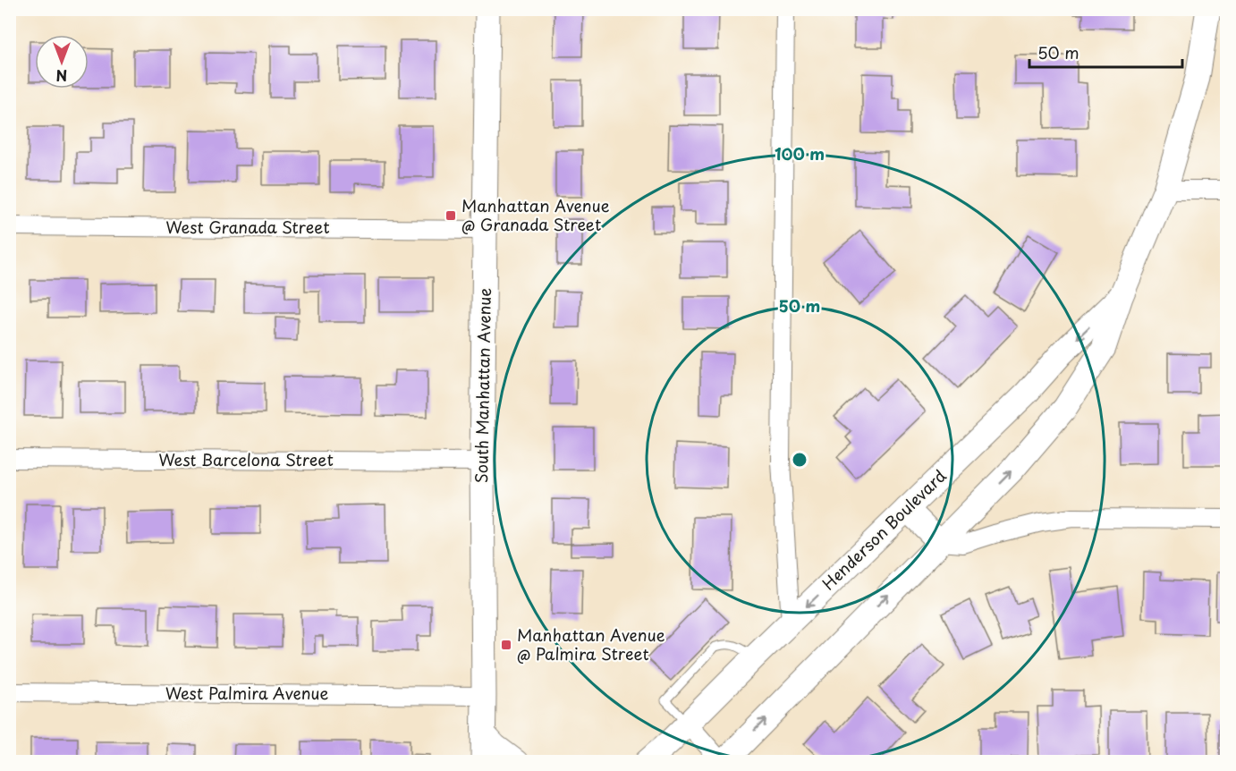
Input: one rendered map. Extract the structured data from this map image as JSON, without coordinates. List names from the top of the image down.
{
  "streets": {
    "street": [
      "West Granada Street",
      "South Manhattan Avenue",
      "West Barcelona Street",
      "Henderson Boulevard",
      "West Palmira Avenue"
    ]
  },
  "crossings": [
    ["West Granada Street", "South Manhattan Avenue"],
    ["South Manhattan Avenue", "West Barcelona Street"],
    ["South Manhattan Avenue", "West Palmira Avenue"]
  ],
  "places": {
    "transit": ["Manhattan Avenue @ Granada Street", "Manhattan Avenue @ Palmira Street"]
  },
  "scale_bar": "50 m",
  "north": "bottom",
  "rings": ["100 m", "50 m"]
}
